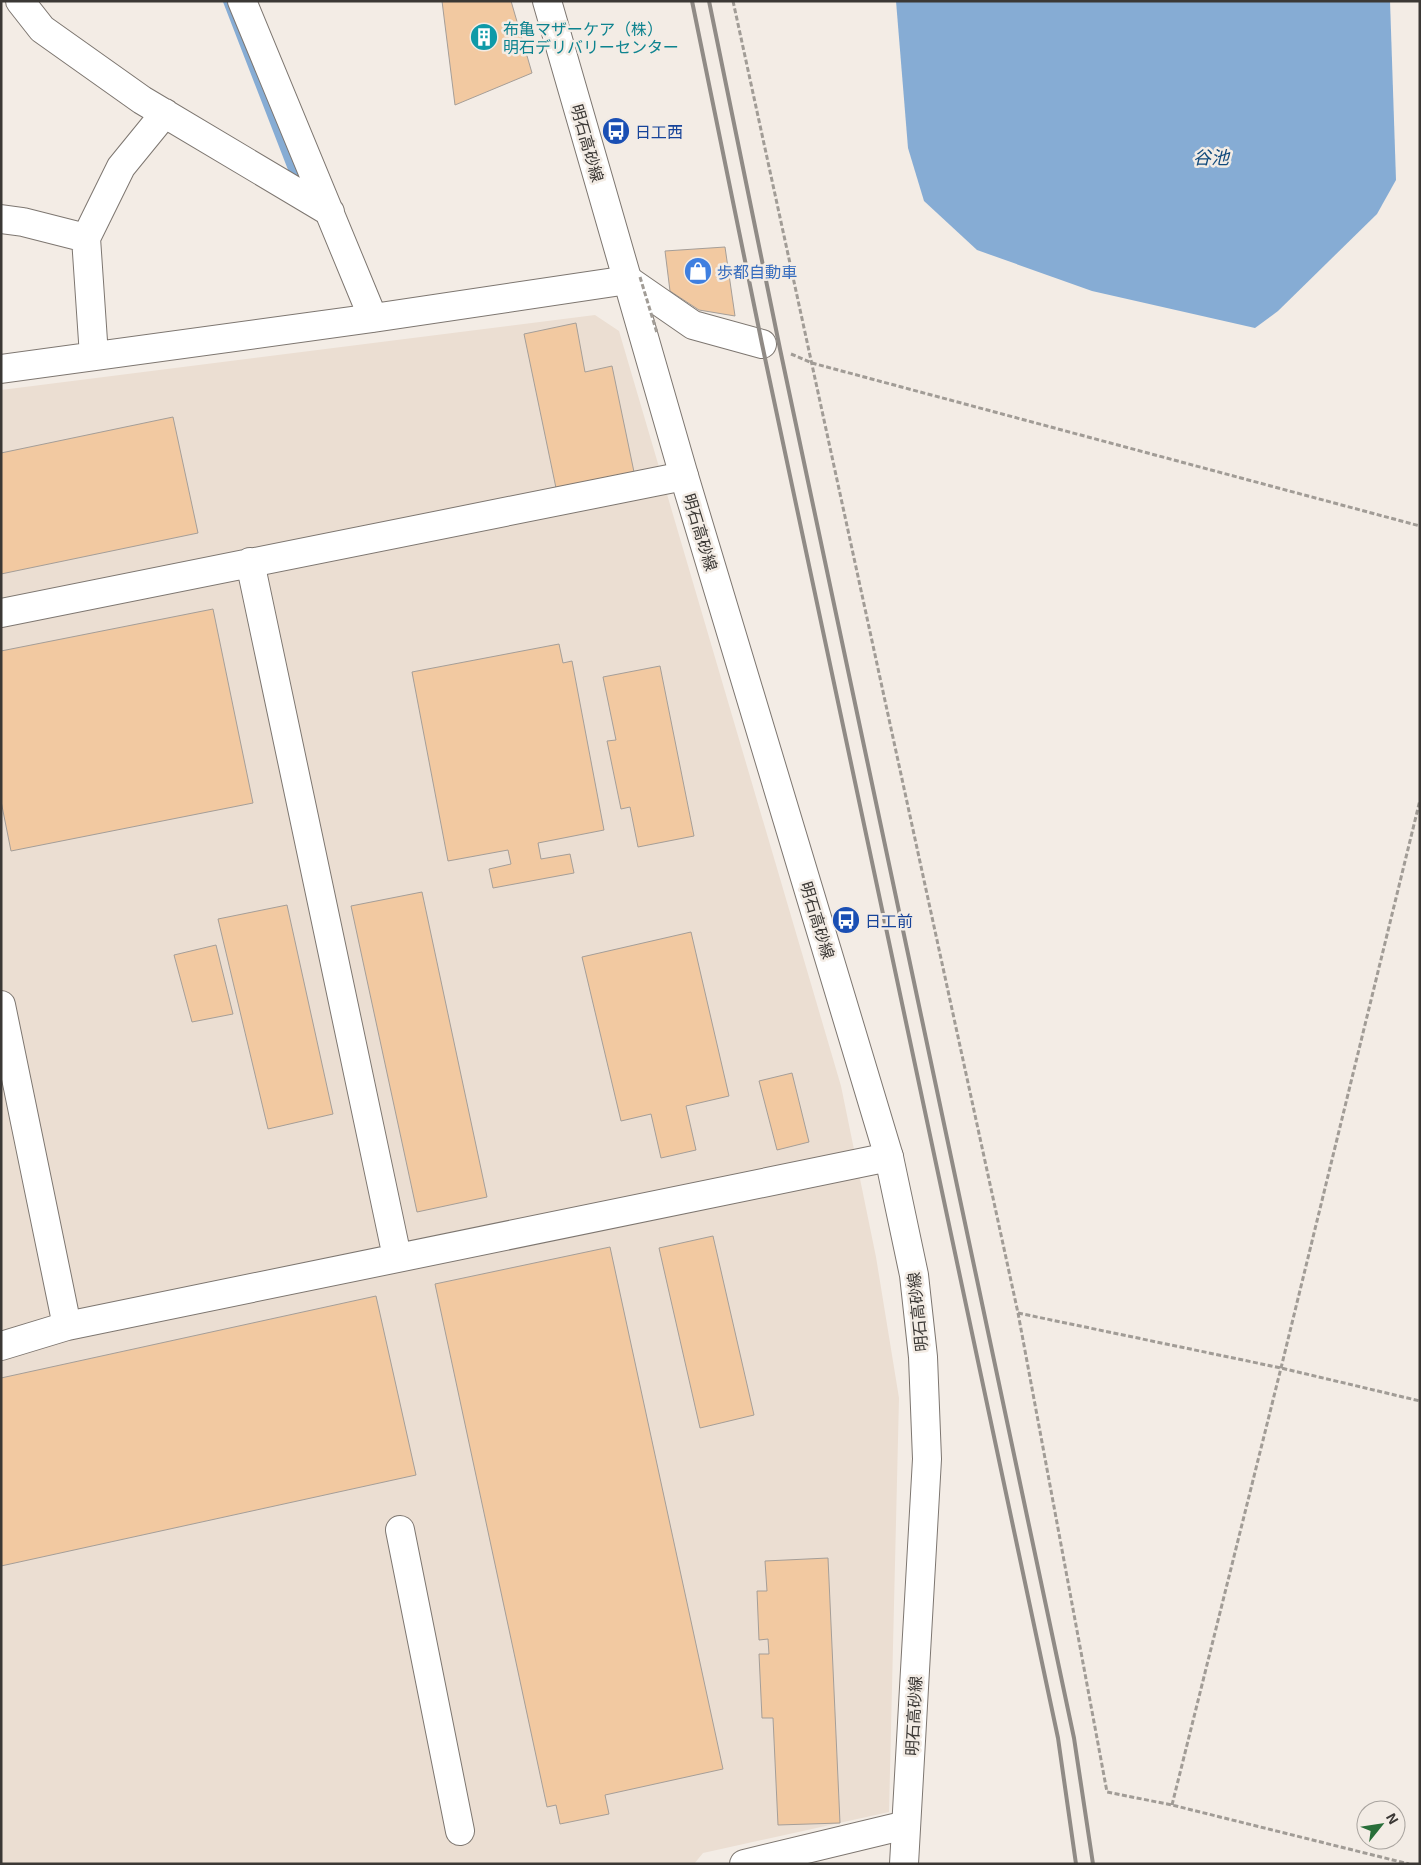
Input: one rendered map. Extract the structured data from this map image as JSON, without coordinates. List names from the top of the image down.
{
  "streets": {
    "street": ["明石高砂線"]
  },
  "water": ["谷池"],
  "places": {
    "building": ["布亀マザーケア（株） 明石デリバリーセンター"],
    "bus stop": ["日工西", "日工前"],
    "shop": ["歩都自動車"]
  },
  "north": "top right"
}
